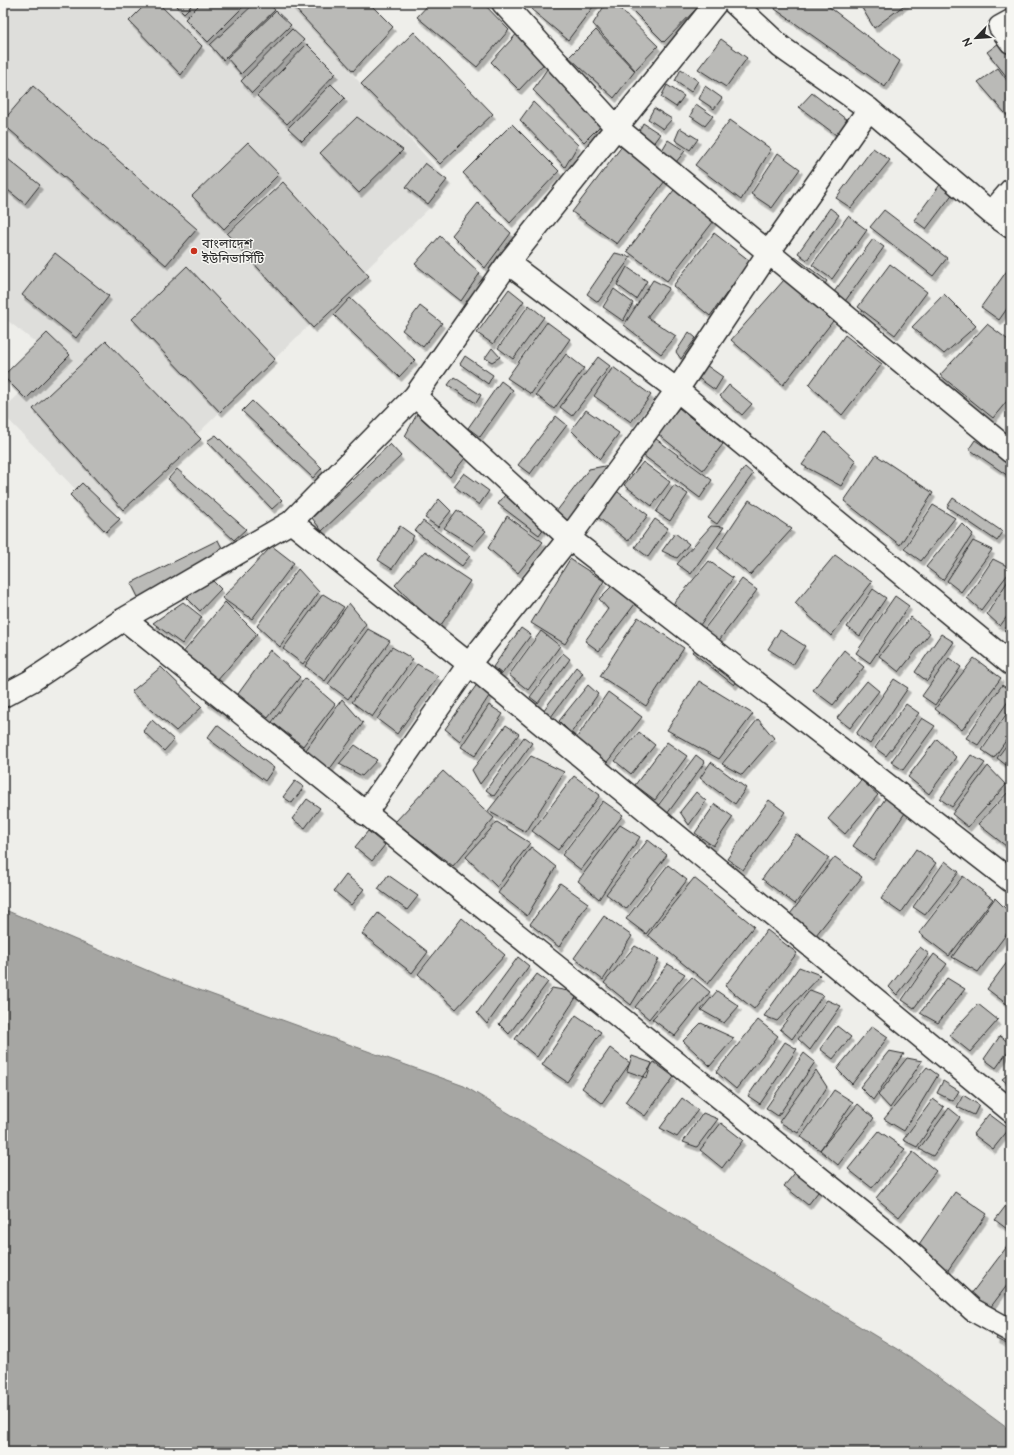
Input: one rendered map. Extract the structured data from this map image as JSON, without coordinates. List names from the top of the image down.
{
  "places": ["বাংলাদেশ ইউনিভার্সিটি"],
  "north": "bottom left"
}
